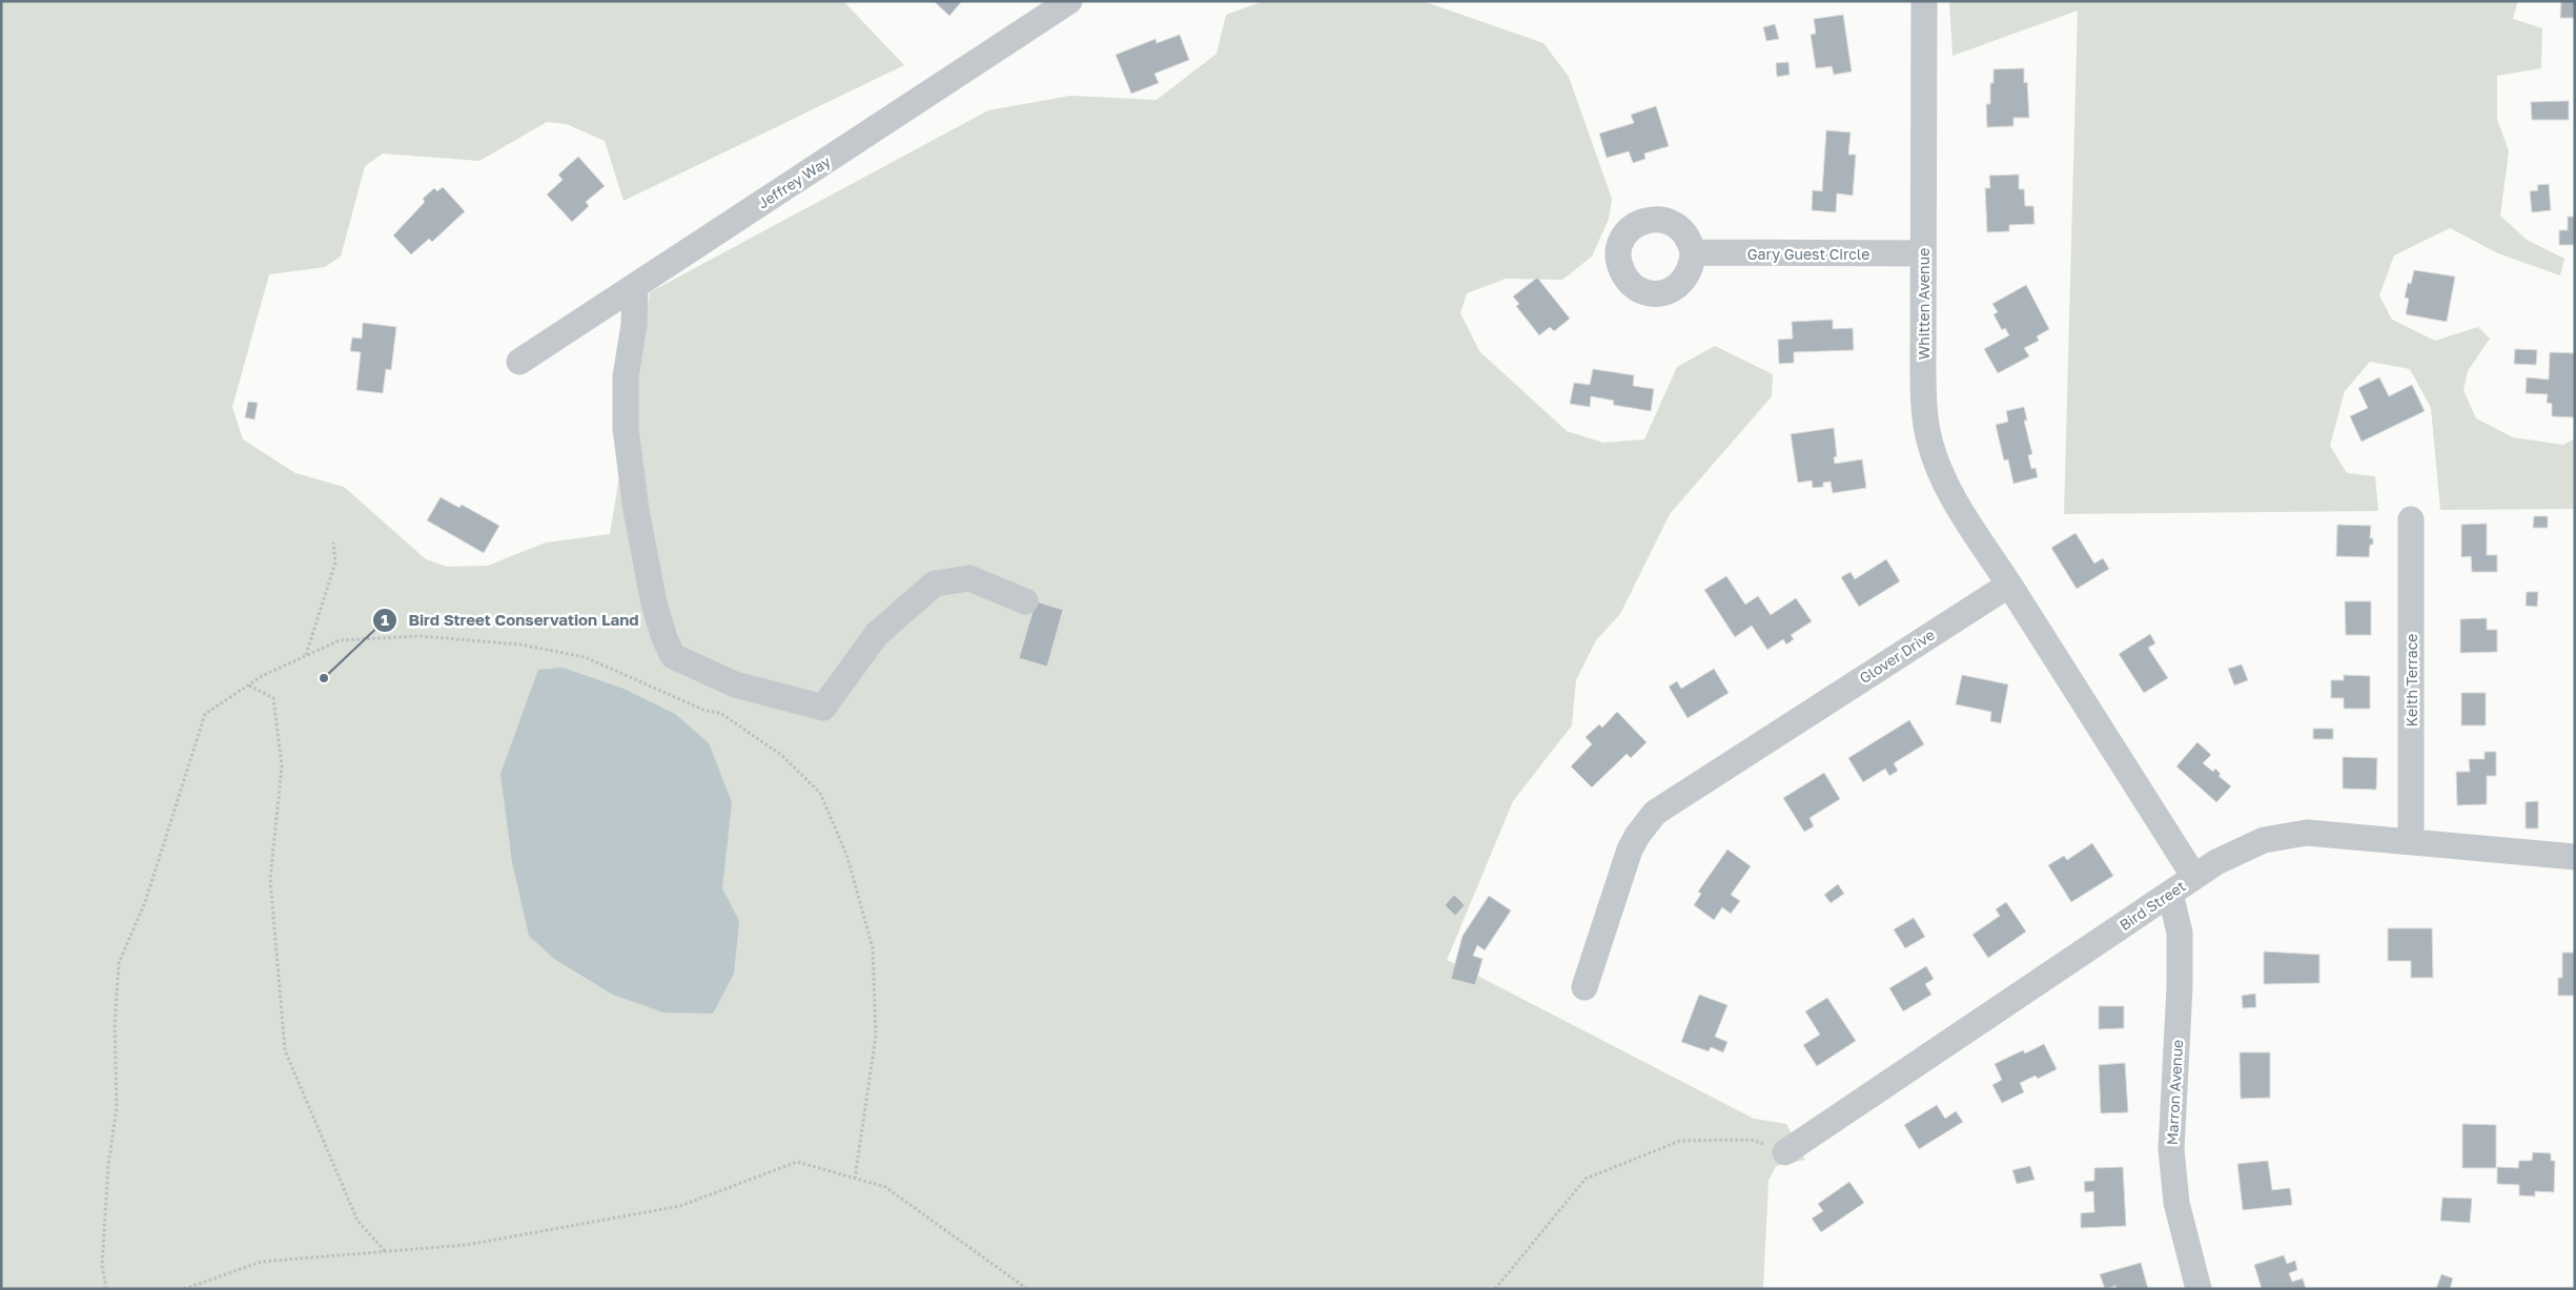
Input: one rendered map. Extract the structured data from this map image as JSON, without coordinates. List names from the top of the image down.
{
  "streets": {
    "street": [
      "Jeffrey Way",
      "Gary Guest Circle",
      "Whitten Avenue",
      "Glover Drive",
      "Keith Terrace",
      "Bird Street",
      "Marron Avenue"
    ]
  },
  "crossings": [
    ["Gary Guest Circle", "Whitten Avenue"],
    ["Whitten Avenue", "Glover Drive"],
    ["Keith Terrace", "Bird Street"],
    ["Bird Street", "Marron Avenue"]
  ],
  "places": ["Bird Street Conservation Land"]
}
